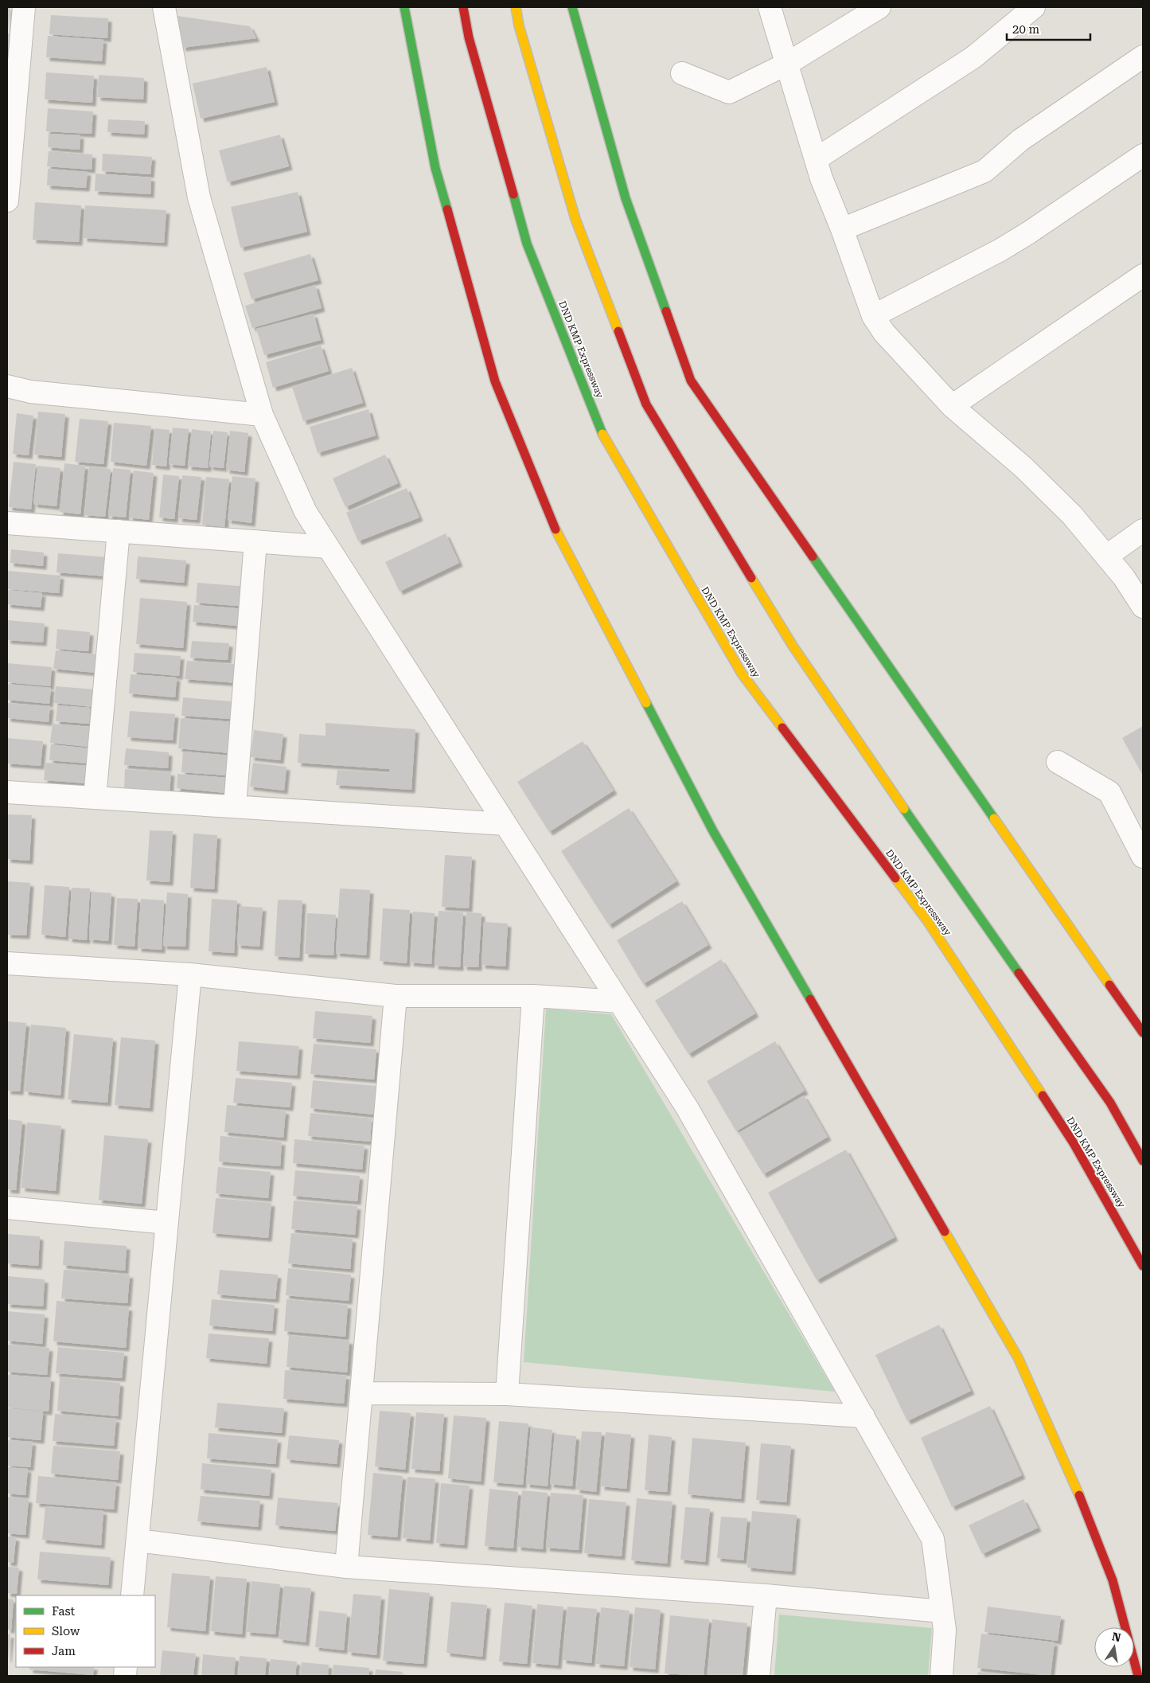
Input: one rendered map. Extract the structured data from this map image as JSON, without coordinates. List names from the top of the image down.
{
  "streets": {
    "main road": ["DND KMP Expressway"]
  },
  "legend": ["Fast", "Slow", "Jam"],
  "scale_bar": "20 m",
  "north": "top"
}
